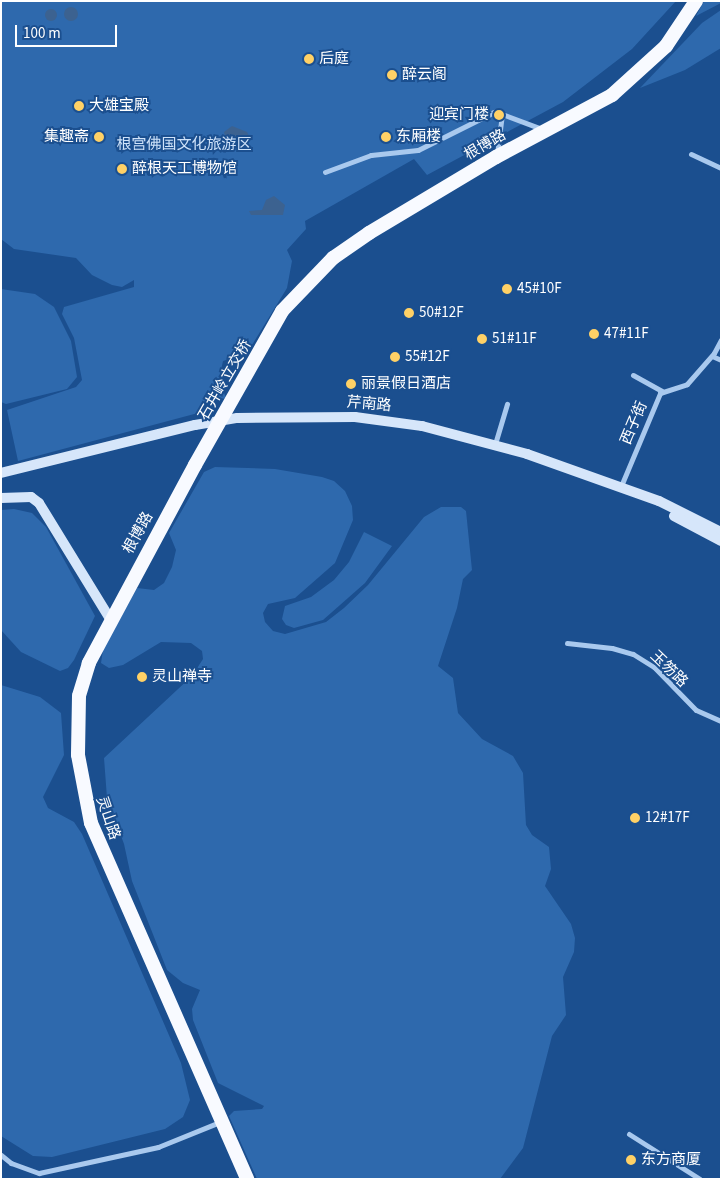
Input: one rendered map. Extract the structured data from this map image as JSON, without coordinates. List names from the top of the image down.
{
  "streets": {
    "highway": ["根博路", "石井岭立交桥", "灵山路"],
    "main road": ["芹南路"],
    "street": ["西子街", "玉笏路"]
  },
  "crossings": [
    ["根博路", "石井岭立交桥"],
    ["根博路", "灵山路"],
    ["芹南路", "西子街"]
  ],
  "parks": ["根宫佛国文化旅游区"],
  "places": [
    "后庭",
    "醉云阁",
    "大雄宝殿",
    "迎宾门楼",
    "集趣斋",
    "东厢楼",
    "醉根天工博物馆",
    "45#10F",
    "50#12F",
    "47#11F",
    "51#11F",
    "55#12F",
    "丽景假日酒店",
    "灵山禅寺",
    "12#17F",
    "东方商厦"
  ],
  "scale_bar": "100 m"
}
